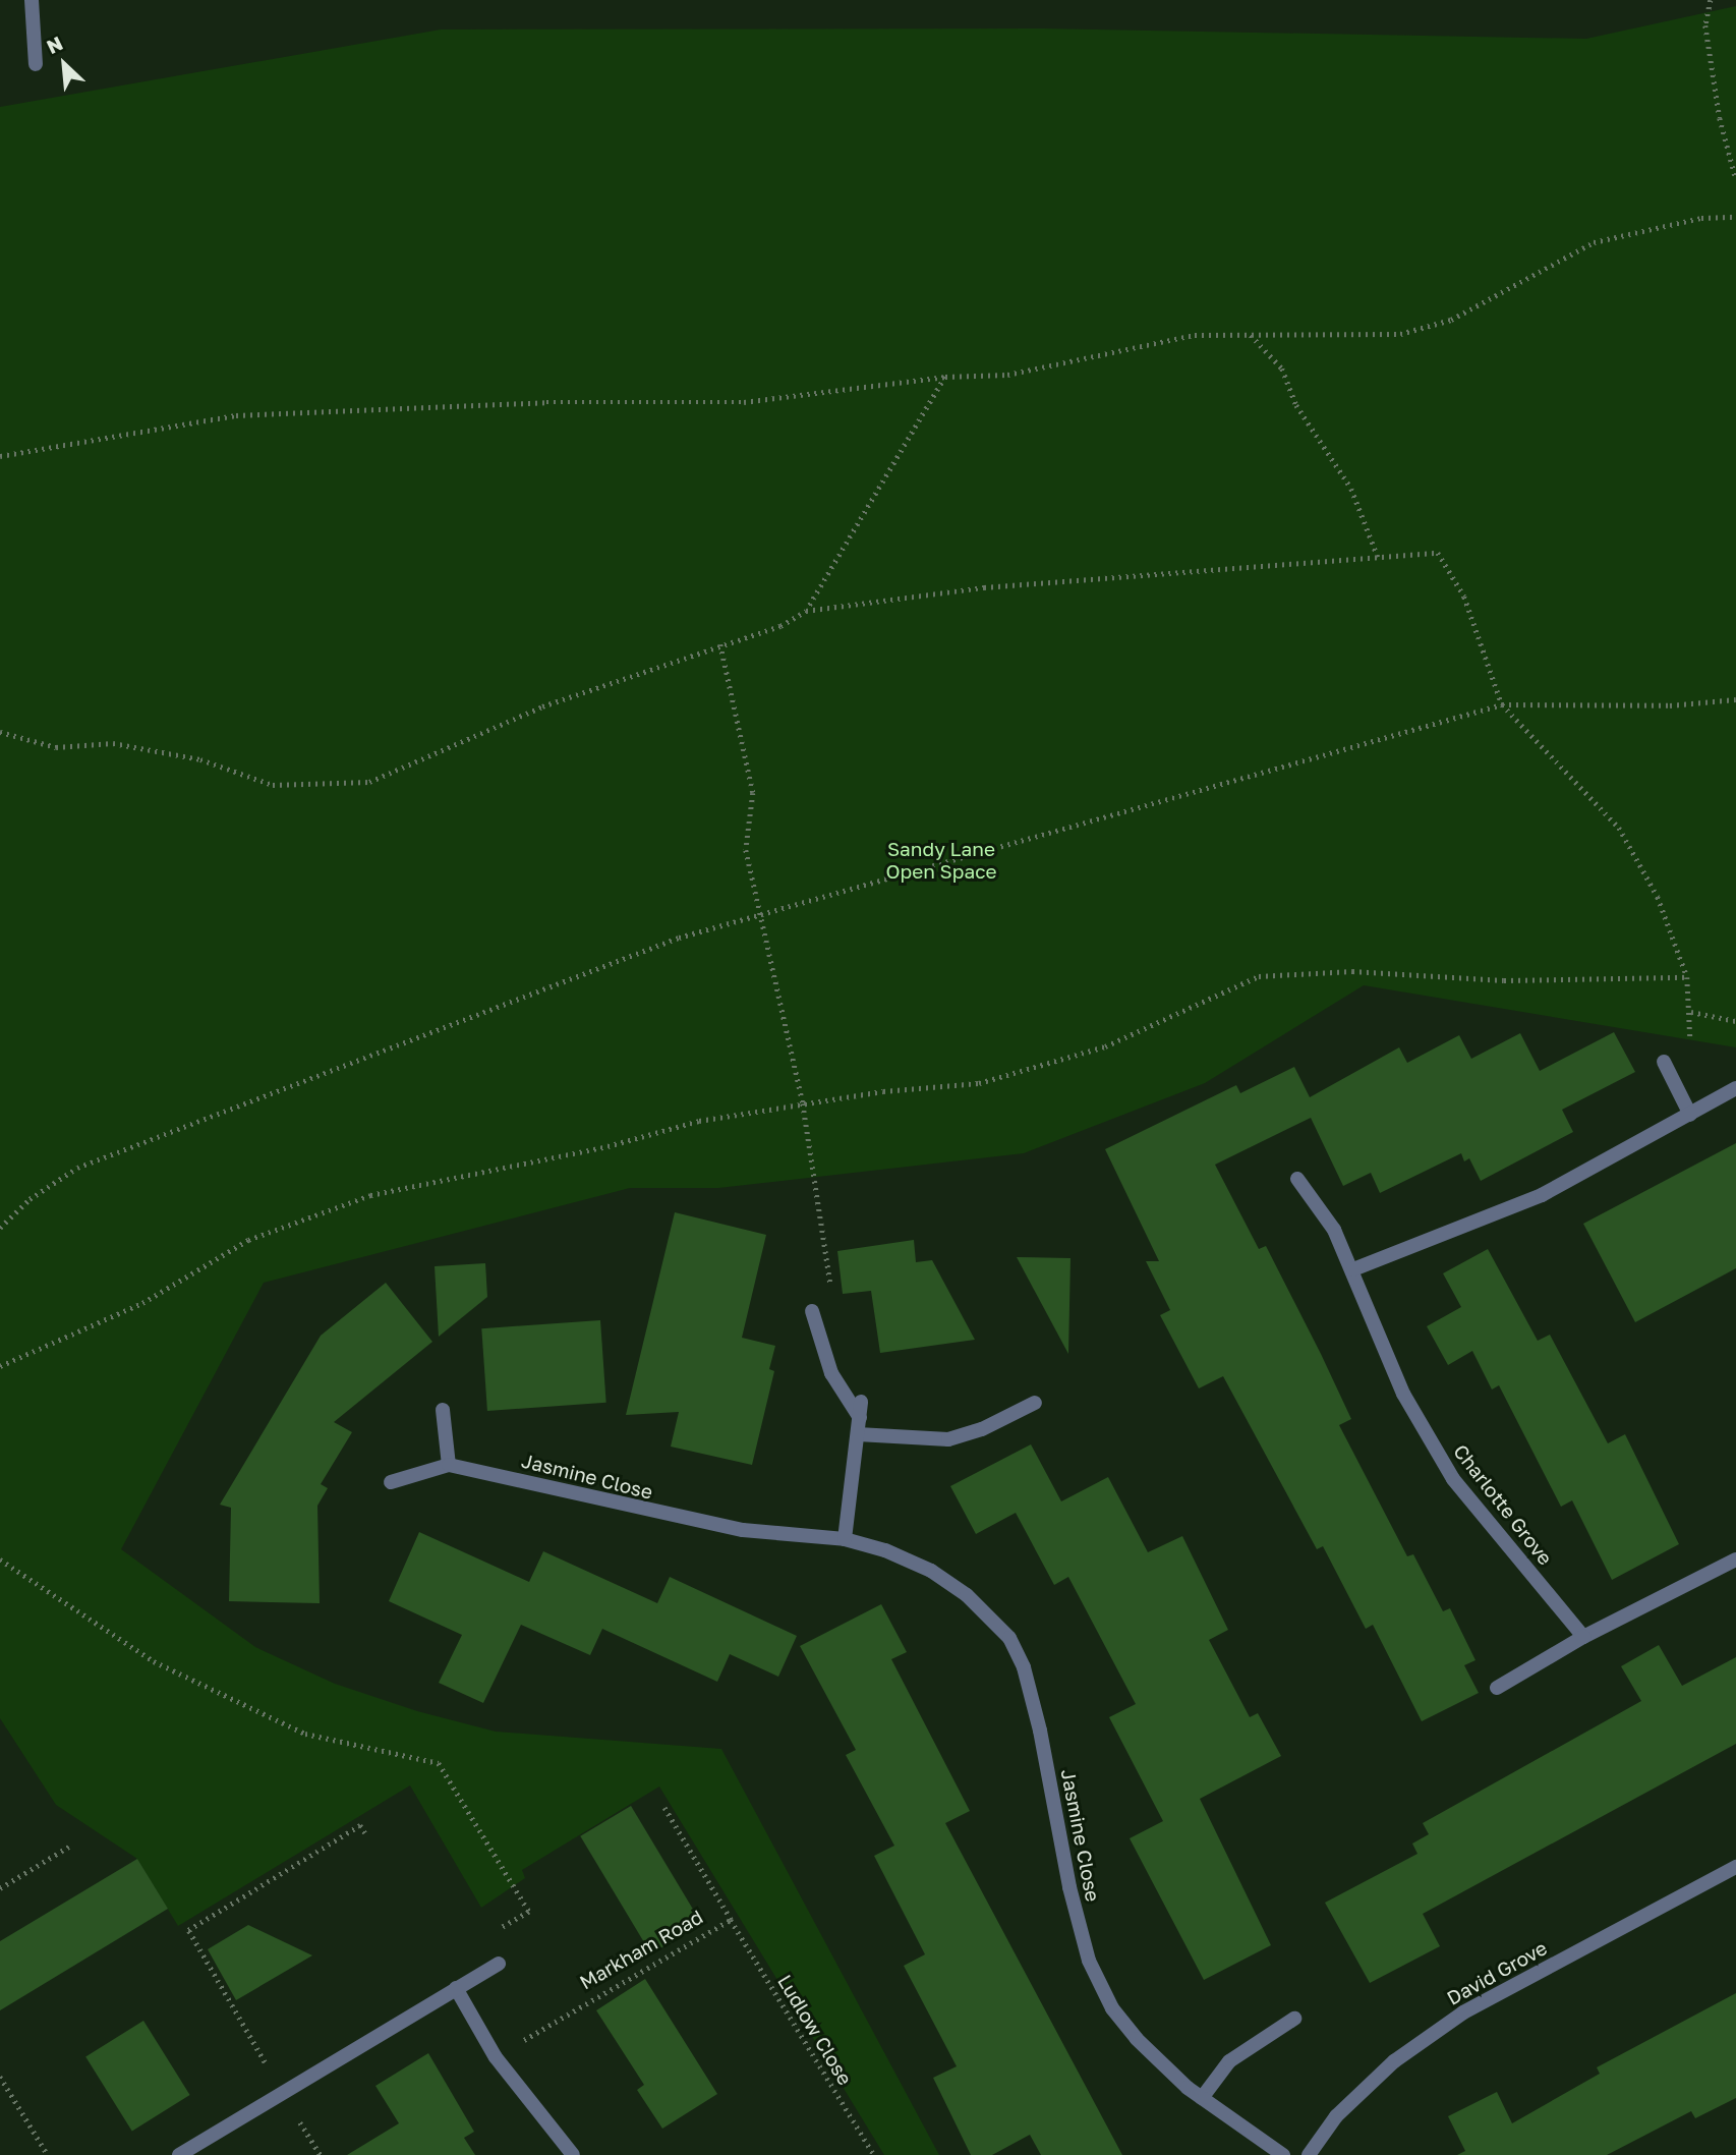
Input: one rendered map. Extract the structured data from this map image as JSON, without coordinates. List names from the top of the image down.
{
  "streets": {
    "street": ["Jasmine Close", "Charlotte Grove", "David Grove"],
    "path": ["Markham Road", "Ludlow Close"]
  },
  "crossings": [
    ["Markham Road", "Ludlow Close"]
  ],
  "parks": ["Sandy Lane Open Space"],
  "north": "top left"
}
